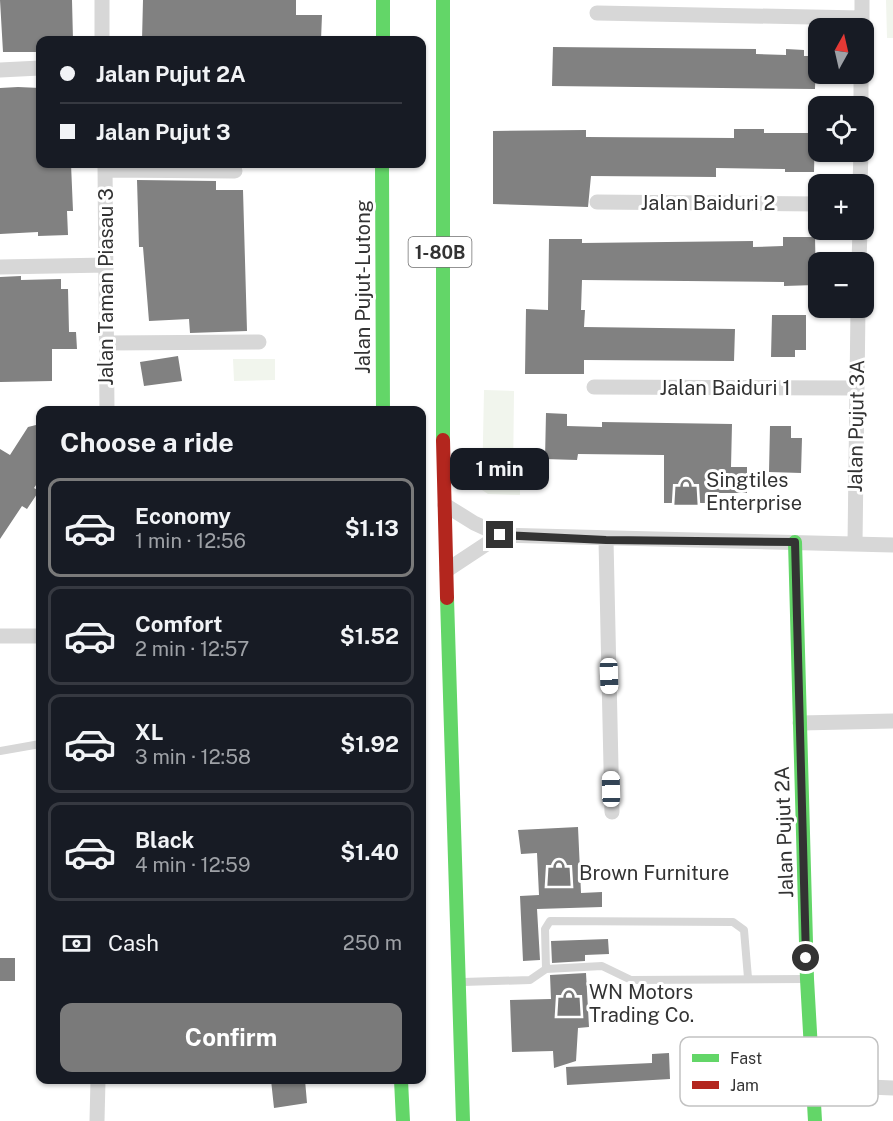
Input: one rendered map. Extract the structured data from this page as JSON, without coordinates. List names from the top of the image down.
{
  "streets": {
    "main road": ["1-80B", "Jalan Pujut-Lutong", "Jalan Pujut 2A"],
    "street": [
      "Jalan Baiduri 2",
      "Jalan Taman Piasau 3",
      "Jalan Baiduri 1",
      "Jalan Pujut 3A"
    ]
  },
  "crossings": [
    ["Jalan Baiduri 1", "Jalan Pujut 3A"]
  ],
  "places": {
    "shop": ["Singtiles Enterprise", "Brown Furniture", "WN Motors Trading Co."]
  },
  "legend": ["Fast", "Jam"],
  "north": "top",
  "page": {
    "map_buttons": ["+", "−"],
    "banner": ["Jalan Pujut 2A", "Jalan Pujut 3"],
    "heading": "Choose a ride",
    "bubble": "1 min",
    "list": [
      {
        "name": "Economy",
        "note": "1 min · 12:56",
        "value": "$1.13"
      },
      {
        "name": "Comfort",
        "note": "2 min · 12:57",
        "value": "$1.52"
      },
      {
        "name": "XL",
        "note": "3 min · 12:58",
        "value": "$1.92"
      },
      {
        "name": "Black",
        "note": "4 min · 12:59",
        "value": "$1.40"
      }
    ],
    "pay": ["Cash", "250 m"],
    "buttons": "Confirm"
  }
}
